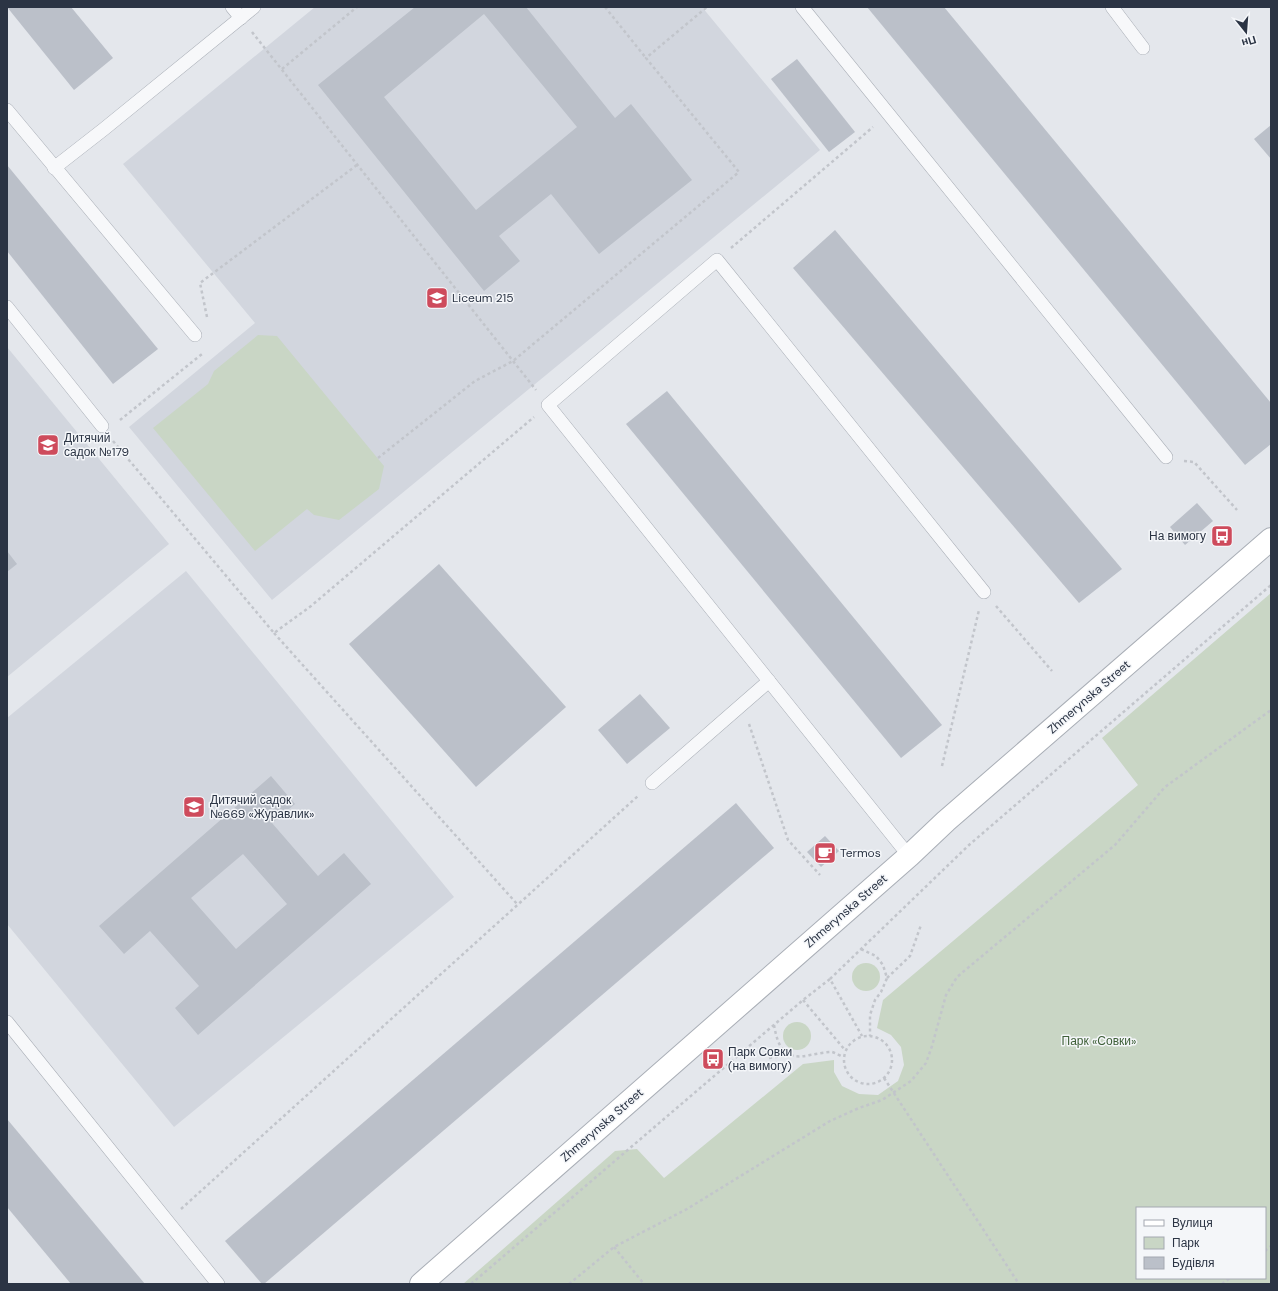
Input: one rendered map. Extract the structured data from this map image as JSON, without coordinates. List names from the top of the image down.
{
  "streets": {
    "main road": ["Zhmerynska Street"]
  },
  "parks": ["Парк «Совки»"],
  "places": {
    "school or university": ["Liceum 215", "Дитячий садок №179", "Дитячий садок №669 «Журавлик»"],
    "bus stop": ["На вимогу", "Парк Совки (на вимогу)"],
    "cafe": ["Termos"]
  },
  "legend": ["Вулиця", "Парк", "Будівля"],
  "north": "bottom"
}
